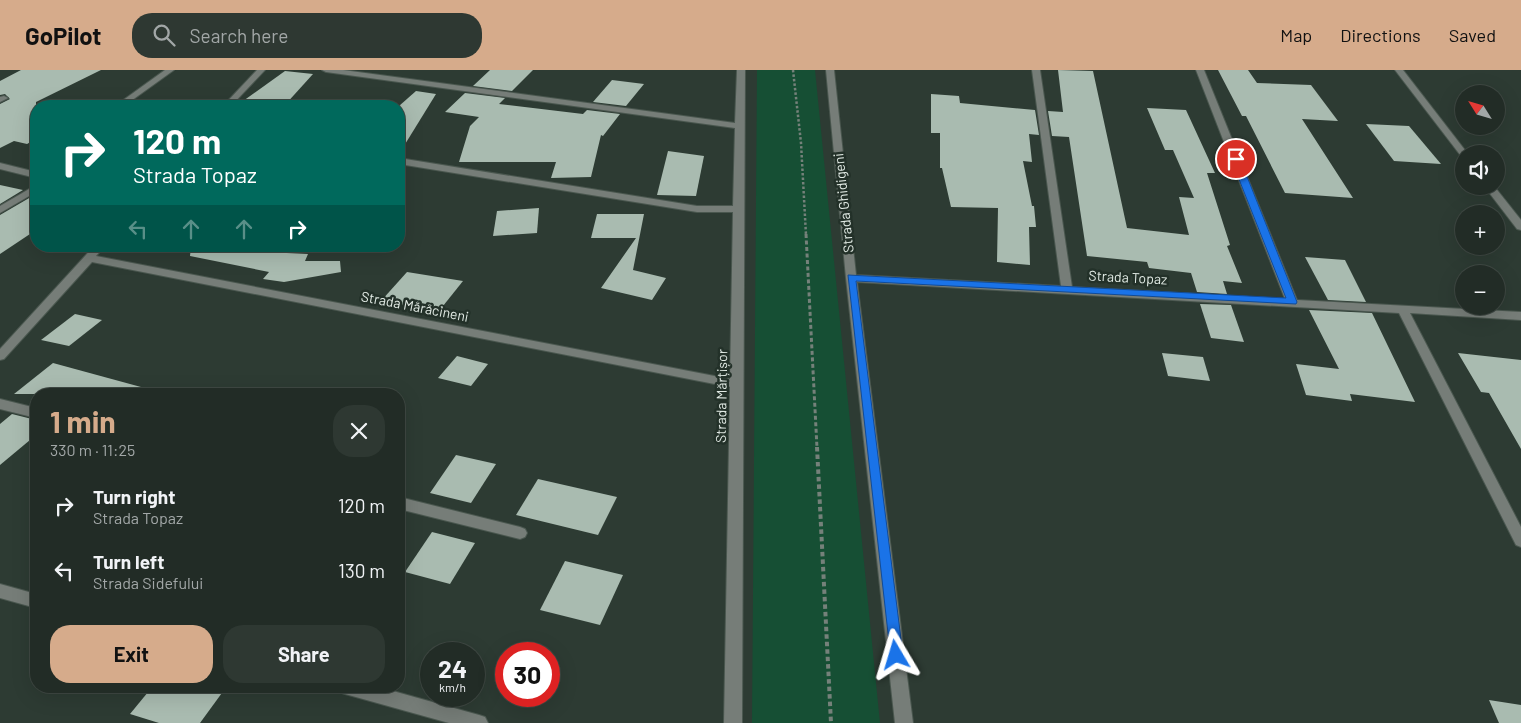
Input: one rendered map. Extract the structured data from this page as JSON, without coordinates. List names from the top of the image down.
{
  "streets": {
    "street": [
      "Strada Ghidigeni",
      "Strada Topaz",
      "Strada Mărăcineni",
      "Strada Mărțișor"
    ]
  },
  "crossings": [
    ["Strada Ghidigeni", "Strada Topaz"],
    ["Strada Mărăcineni", "Strada Mărțișor"]
  ],
  "north": "top left",
  "page": {
    "header": "GoPilot",
    "search": "Search here",
    "nav": ["Map", "Directions", "Saved"],
    "map_buttons": ["+", "−"],
    "turn": ["120 m", "Strada Topaz"],
    "heading": ["1 min", "330 m · 11:25"],
    "list": [
      {
        "name": "Turn right",
        "note": "Strada Topaz",
        "value": "120 m"
      },
      {
        "name": "Turn left",
        "note": "Strada Sidefului",
        "value": "130 m"
      }
    ],
    "buttons": ["Exit", "Share"],
    "speed": "24 km/h",
    "limit": "30"
  }
}
